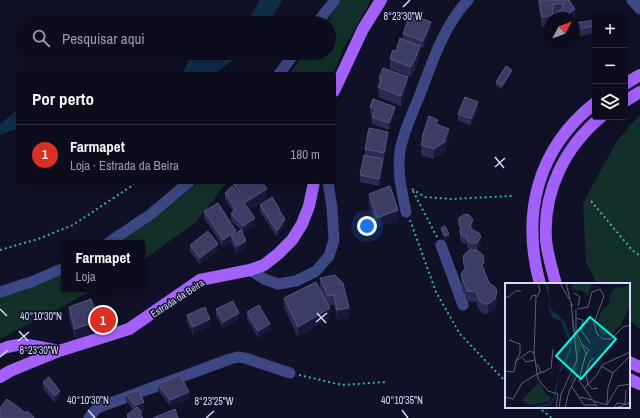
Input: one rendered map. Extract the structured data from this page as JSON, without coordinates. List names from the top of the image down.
{
  "streets": {
    "main road": ["Estrada da Beira"]
  },
  "north": "top right",
  "page": {
    "map_buttons": ["+", "−"],
    "search": "Pesquisar aqui",
    "heading": "Por perto",
    "list": [
      {
        "mark": "1",
        "name": "Farmapet",
        "note": "Loja · Estrada da Beira",
        "value": "180 m"
      }
    ],
    "popup": ["Farmapet", "Loja"],
    "pins": "1"
  },
  "coordinates": [
    "8°23'30\"W",
    "40°10'30\"N",
    "40°10'35\"N",
    "8°23'25\"W"
  ]
}
